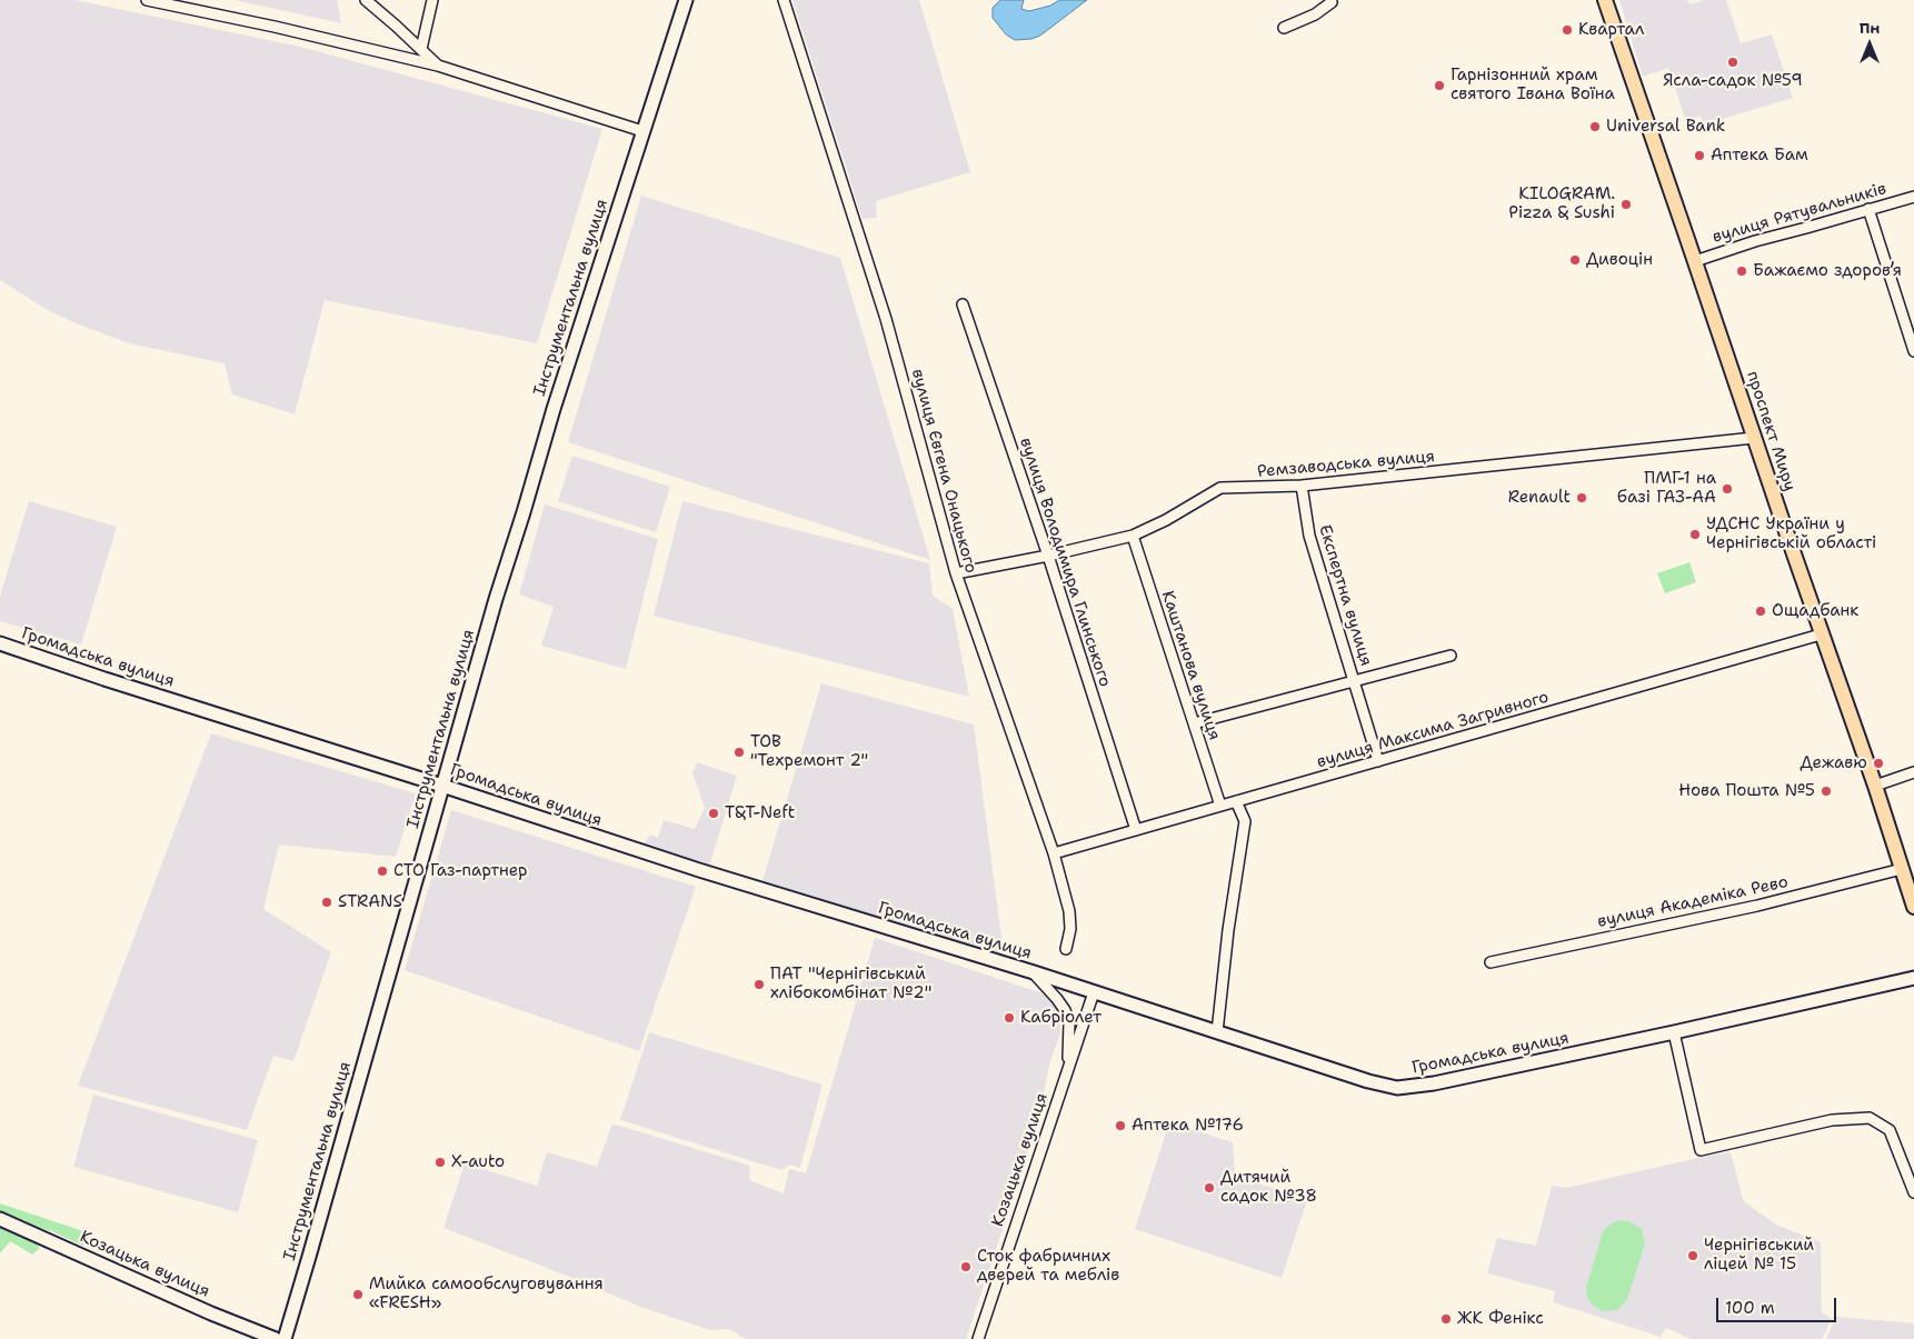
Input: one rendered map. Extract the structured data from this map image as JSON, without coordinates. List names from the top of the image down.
{
  "streets": {
    "main road": ["проспект Миру"],
    "street": [
      "вулиця Рятувальників",
      "Інструментальна вулиця",
      "Ремзаводська вулиця",
      "вулиця Євгена Онацького",
      "вулиця Володимира Глинського",
      "Експертна вулиця",
      "Громадська вулиця",
      "Каштанова вулиця",
      "вулиця Максима Загривного",
      "вулиця Академіка Рево",
      "Козацька вулиця"
    ]
  },
  "crossings": [
    ["вулиця Рятувальників", "проспект Миру"],
    ["Інструментальна вулиця", "Громадська вулиця"],
    ["проспект Миру", "Ремзаводська вулиця"],
    ["проспект Миру", "вулиця Максима Загривного"],
    ["проспект Миру", "вулиця Академіка Рево"],
    ["Ремзаводська вулиця", "вулиця Євгена Онацького"],
    ["Ремзаводська вулиця", "вулиця Володимира Глинського"],
    ["Ремзаводська вулиця", "Експертна вулиця"],
    ["Ремзаводська вулиця", "Каштанова вулиця"],
    ["вулиця Євгена Онацького", "вулиця Максима Загривного"],
    ["вулиця Володимира Глинського", "вулиця Максима Загривного"],
    ["Експертна вулиця", "Каштанова вулиця"],
    ["Експертна вулиця", "вулиця Максима Загривного"],
    ["Громадська вулиця", "Козацька вулиця"],
    ["Каштанова вулиця", "вулиця Максима Загривного"]
  ],
  "places": [
    "Квартал",
    "Ясла-садок №59",
    "Гарнізонний храм святого Івана Воїна",
    "Universal Bank",
    "Аптека Бам",
    "KILOGRAM. Pizza & Sushi",
    "Дивоцін",
    "Бажаємо здоров’я",
    "ПМГ-1 на базі ГАЗ-АА",
    "Renault",
    "УДСНС України у Чернігівській області",
    "Ощадбанк",
    "ТОВ \"Техремонт 2\"",
    "Дежавю",
    "Нова Пошта №5",
    "T&T-Neft",
    "СТО Газ-партнер",
    "STRANS",
    "ПАТ \"Чернігівський хлібокомбінат №2\"",
    "Кабріолет",
    "Аптека №176",
    "X-auto",
    "Дитячий садок №38",
    "Чернігівський ліцей № 15",
    "Сток фабричних дверей та меблів",
    "Мийка самообслуговування «FRESH»",
    "ЖК Фенікс"
  ],
  "scale_bar": "100 m",
  "north": "top"
}
